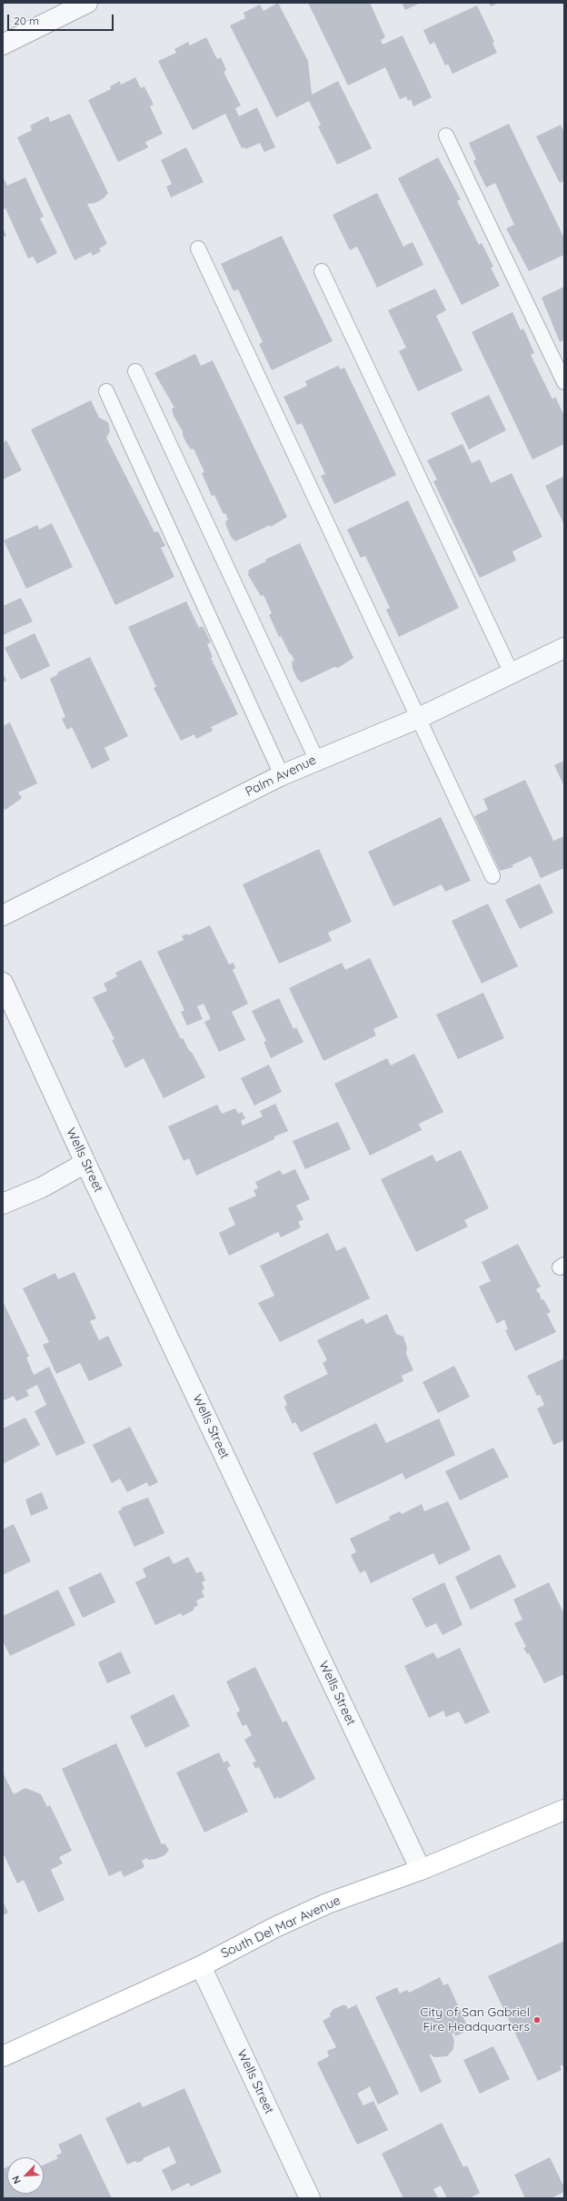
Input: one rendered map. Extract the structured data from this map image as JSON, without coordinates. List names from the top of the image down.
{
  "streets": {
    "main road": ["South Del Mar Avenue"],
    "street": ["Palm Avenue", "Wells Street"]
  },
  "crossings": [
    ["Wells Street", "South Del Mar Avenue"]
  ],
  "places": ["City of San Gabriel Fire Headquarters"],
  "scale_bar": "20 m",
  "north": "bottom left"
}
